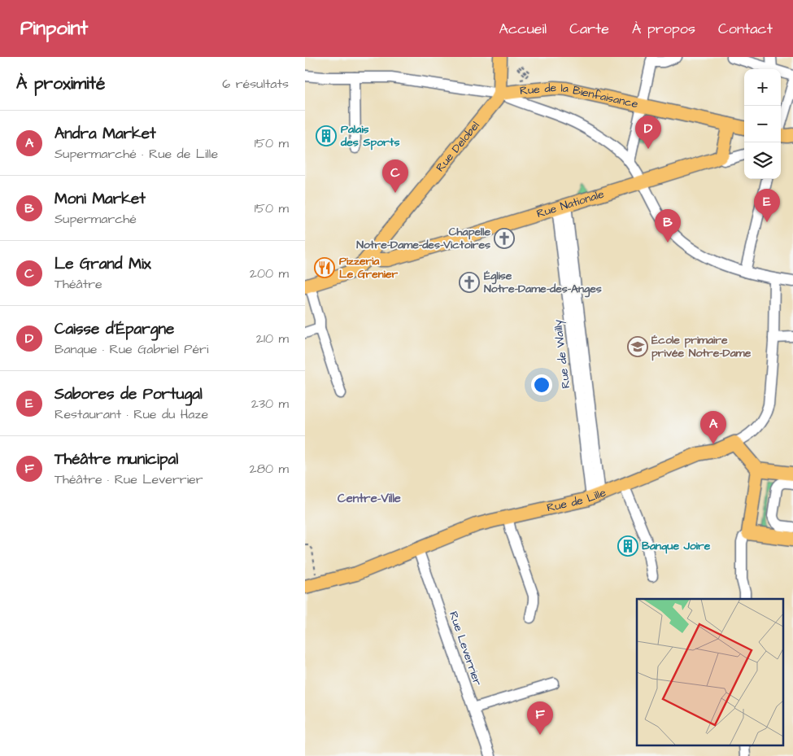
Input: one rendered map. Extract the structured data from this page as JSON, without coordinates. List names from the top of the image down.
{
  "streets": {
    "main road": [
      "Rue de la Bienfaisance",
      "Rue Delobel",
      "Rue Nationale",
      "Rue de Lille"
    ],
    "street": ["Rue de Wailly", "Rue Leverrier"]
  },
  "crossings": [
    ["Rue de la Bienfaisance", "Rue Delobel"],
    ["Rue Delobel", "Rue Nationale"],
    ["Rue Nationale", "Rue de Wailly"],
    ["Rue de Wailly", "Rue de Lille"],
    ["Rue de Lille", "Rue Leverrier"]
  ],
  "districts": ["Centre-Ville"],
  "places": {
    "building": ["Palais des Sports", "Banque Joire"],
    "church": ["Chapelle Notre-Dame-des-Victoires", "Église Notre-Dame-des-Anges"],
    "restaurant": ["Pizzeria Le Grenier"],
    "school or university": ["École primaire privée Notre-Dame"]
  },
  "page": {
    "header": "Pinpoint",
    "nav": [
      "Accueil",
      "Carte",
      "À propos",
      "Contact"
    ],
    "heading": ["À proximité", "6 résultats"],
    "map_buttons": ["+", "−"],
    "list": [
      {
        "mark": "A",
        "name": "Andra Market",
        "note": "Supermarché · Rue de Lille",
        "value": "150 m"
      },
      {
        "mark": "B",
        "name": "Moni Market",
        "note": "Supermarché",
        "value": "150 m"
      },
      {
        "mark": "C",
        "name": "Le Grand Mix",
        "note": "Théâtre",
        "value": "200 m"
      },
      {
        "mark": "D",
        "name": "Caisse d'Épargne",
        "note": "Banque · Rue Gabriel Péri",
        "value": "210 m"
      },
      {
        "mark": "E",
        "name": "Sabores de Portugal",
        "note": "Restaurant · Rue du Haze",
        "value": "230 m"
      },
      {
        "mark": "F",
        "name": "Théâtre municipal",
        "note": "Théâtre · Rue Leverrier",
        "value": "280 m"
      }
    ],
    "pins": [
      "D",
      "C",
      "E",
      "B",
      "A",
      "F"
    ]
  }
}
